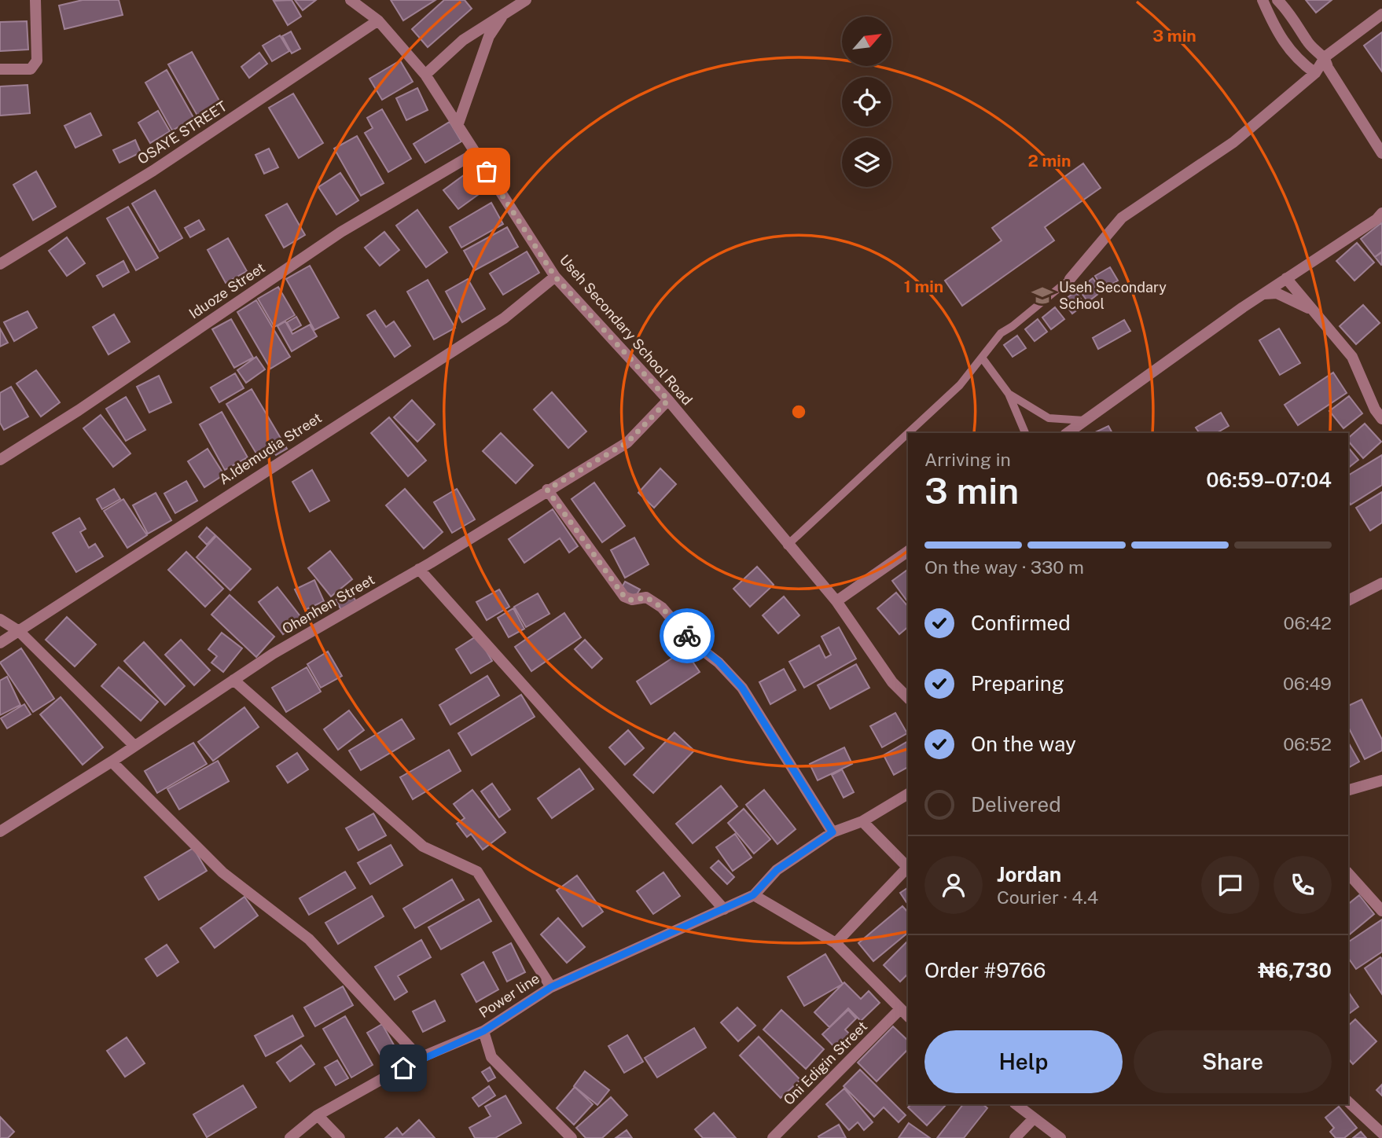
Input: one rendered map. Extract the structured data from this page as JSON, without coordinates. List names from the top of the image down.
{
  "streets": {
    "street": [
      "OSAYE STREET",
      "Iduoze Street",
      "Useh Secondary School Road",
      "A.Idemudia Street",
      "Ohenhen Street",
      "Power line",
      "Oni Edigin Street"
    ]
  },
  "crossings": [
    ["OSAYE STREET", "Useh Secondary School Road"],
    ["Iduoze Street", "Useh Secondary School Road"],
    ["Useh Secondary School Road", "A.Idemudia Street"],
    ["Useh Secondary School Road", "Ohenhen Street"]
  ],
  "places": {
    "school or university": ["Useh Secondary School"]
  },
  "north": "top right",
  "page": {
    "heading": ["3 min", "Arriving in", "06:59–07:04"],
    "panel": [
      "Jordan",
      "Courier · 4.4",
      "Order #9766",
      "₦6,730"
    ],
    "bar": "On the way · 330 m",
    "list": [
      ["Confirmed", "06:42"],
      ["Preparing", "06:49"],
      ["On the way", "06:52"],
      "Delivered"
    ],
    "buttons": ["Help", "Share"]
  },
  "rings": ["3 min", "2 min", "1 min"]
}
